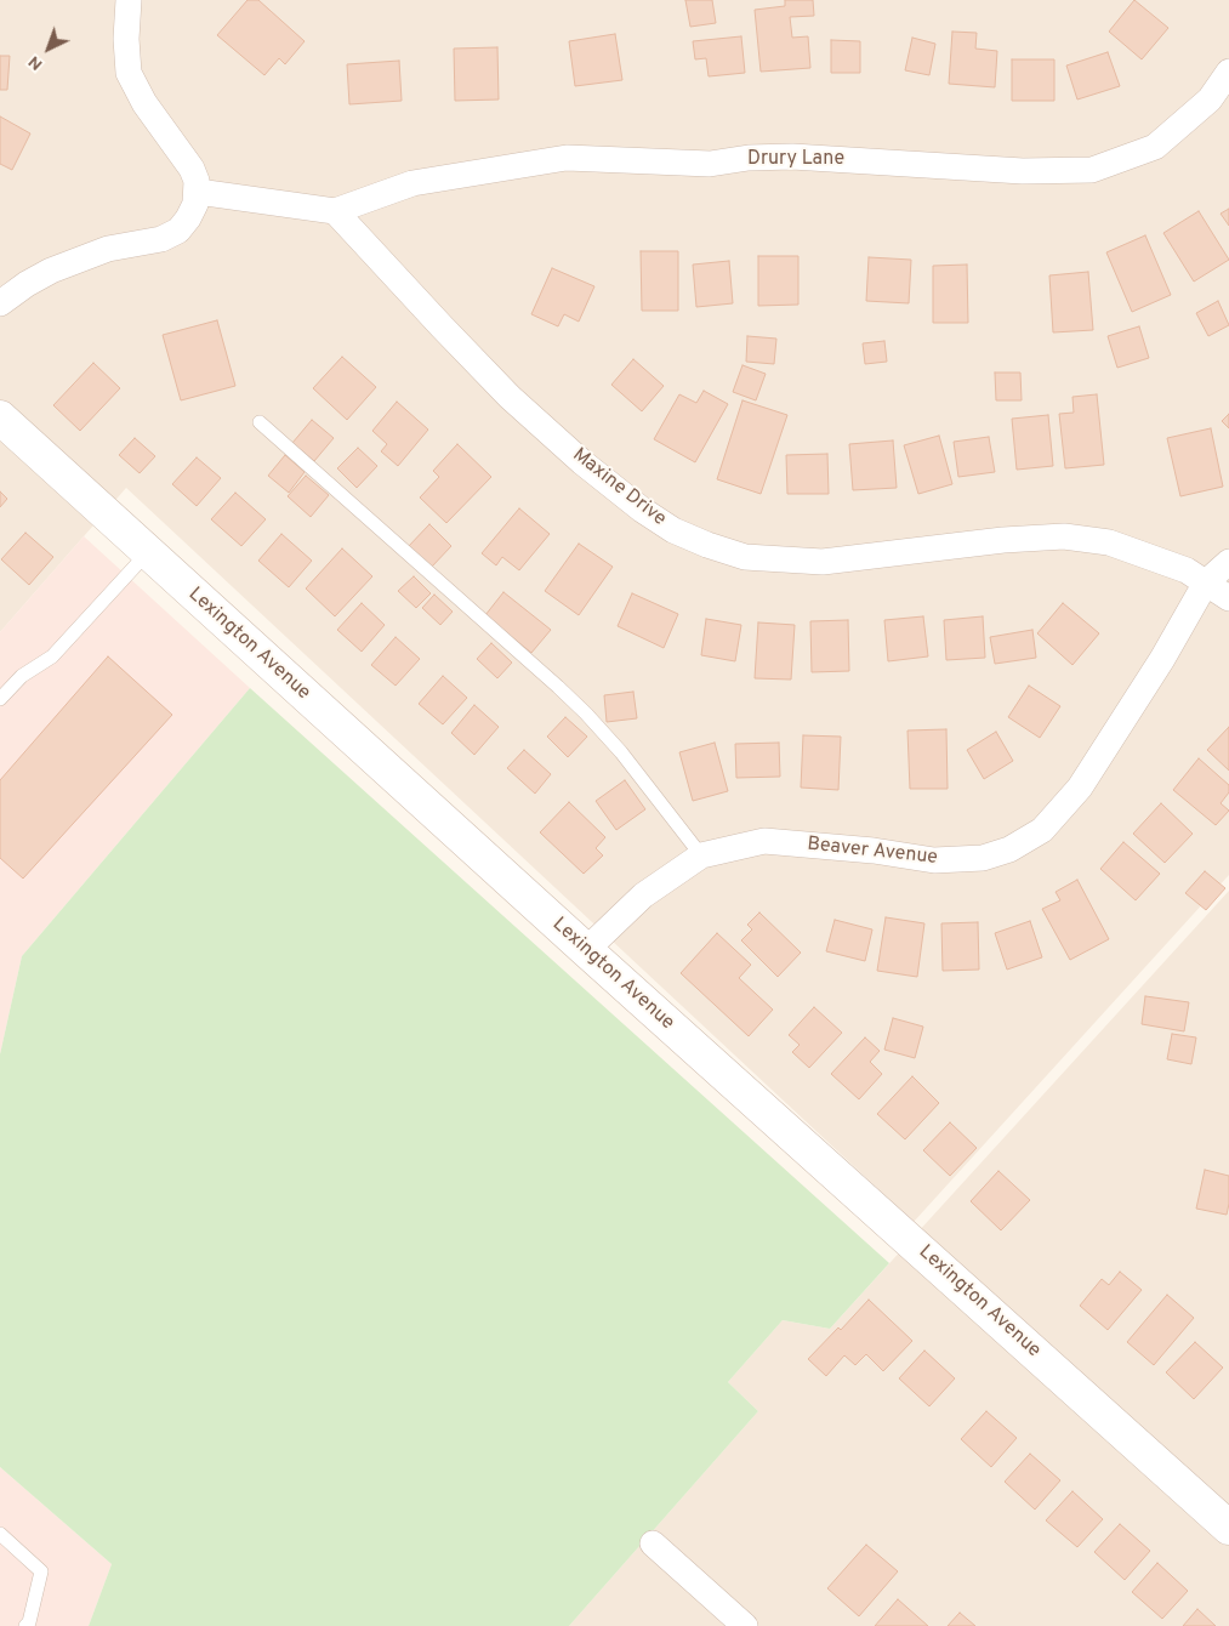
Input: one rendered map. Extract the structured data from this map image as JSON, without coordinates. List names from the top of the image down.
{
  "streets": {
    "street": [
      "Drury Lane",
      "Maxine Drive",
      "Lexington Avenue",
      "Beaver Avenue"
    ]
  },
  "crossings": [
    ["Drury Lane", "Maxine Drive"],
    ["Maxine Drive", "Beaver Avenue"],
    ["Lexington Avenue", "Beaver Avenue"]
  ],
  "north": "bottom left"
}
